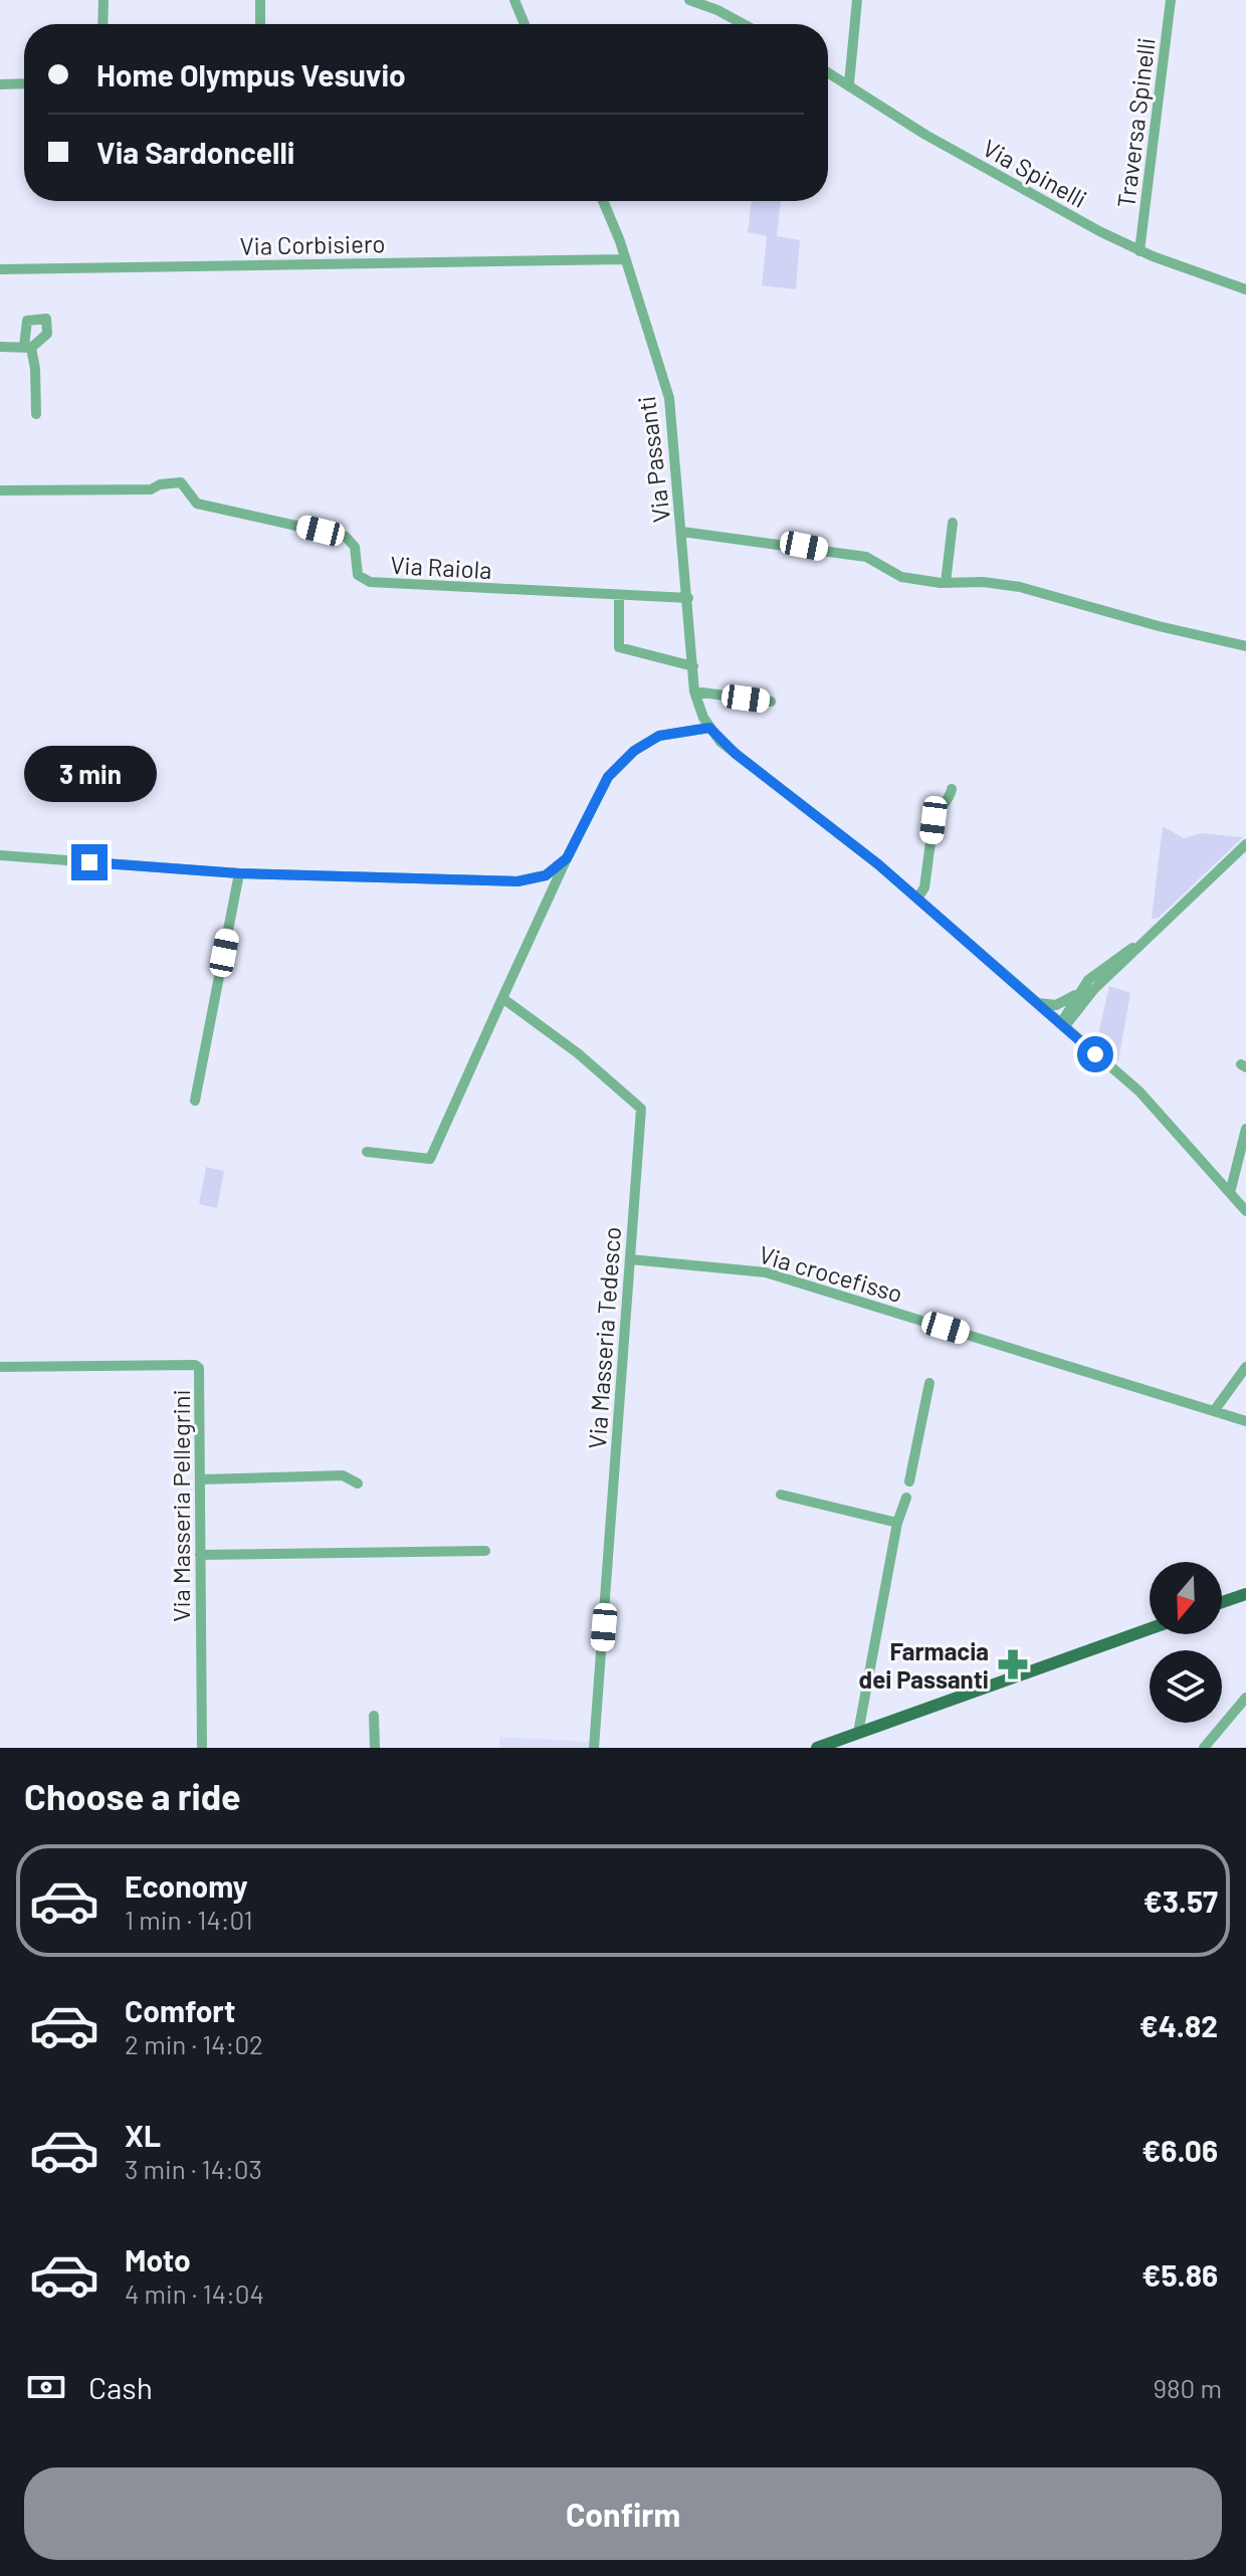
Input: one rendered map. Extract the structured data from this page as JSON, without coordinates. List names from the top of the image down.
{
  "streets": {
    "street": [
      "Traversa Spinelli",
      "Via Spinelli",
      "Via Corbisiero",
      "Via Passanti",
      "Via Raiola",
      "Via crocefisso",
      "Via Masseria Tedesco",
      "Via Masseria Pellegrini"
    ]
  },
  "crossings": [
    ["Traversa Spinelli", "Via Spinelli"],
    ["Via Corbisiero", "Via Passanti"],
    ["Via Passanti", "Via Raiola"],
    ["Via crocefisso", "Via Masseria Tedesco"]
  ],
  "places": {
    "pharmacy": ["Farmacia dei Passanti"]
  },
  "north": "bottom",
  "page": {
    "banner": ["Home Olympus Vesuvio", "Via Sardoncelli"],
    "bubble": "3 min",
    "heading": "Choose a ride",
    "list": [
      {
        "name": "Economy",
        "note": "1 min · 14:01",
        "value": "€3.57"
      },
      {
        "name": "Comfort",
        "note": "2 min · 14:02",
        "value": "€4.82"
      },
      {
        "name": "XL",
        "note": "3 min · 14:03",
        "value": "€6.06"
      },
      {
        "name": "Moto",
        "note": "4 min · 14:04",
        "value": "€5.86"
      }
    ],
    "pay": ["Cash", "980 m"],
    "buttons": "Confirm"
  }
}
